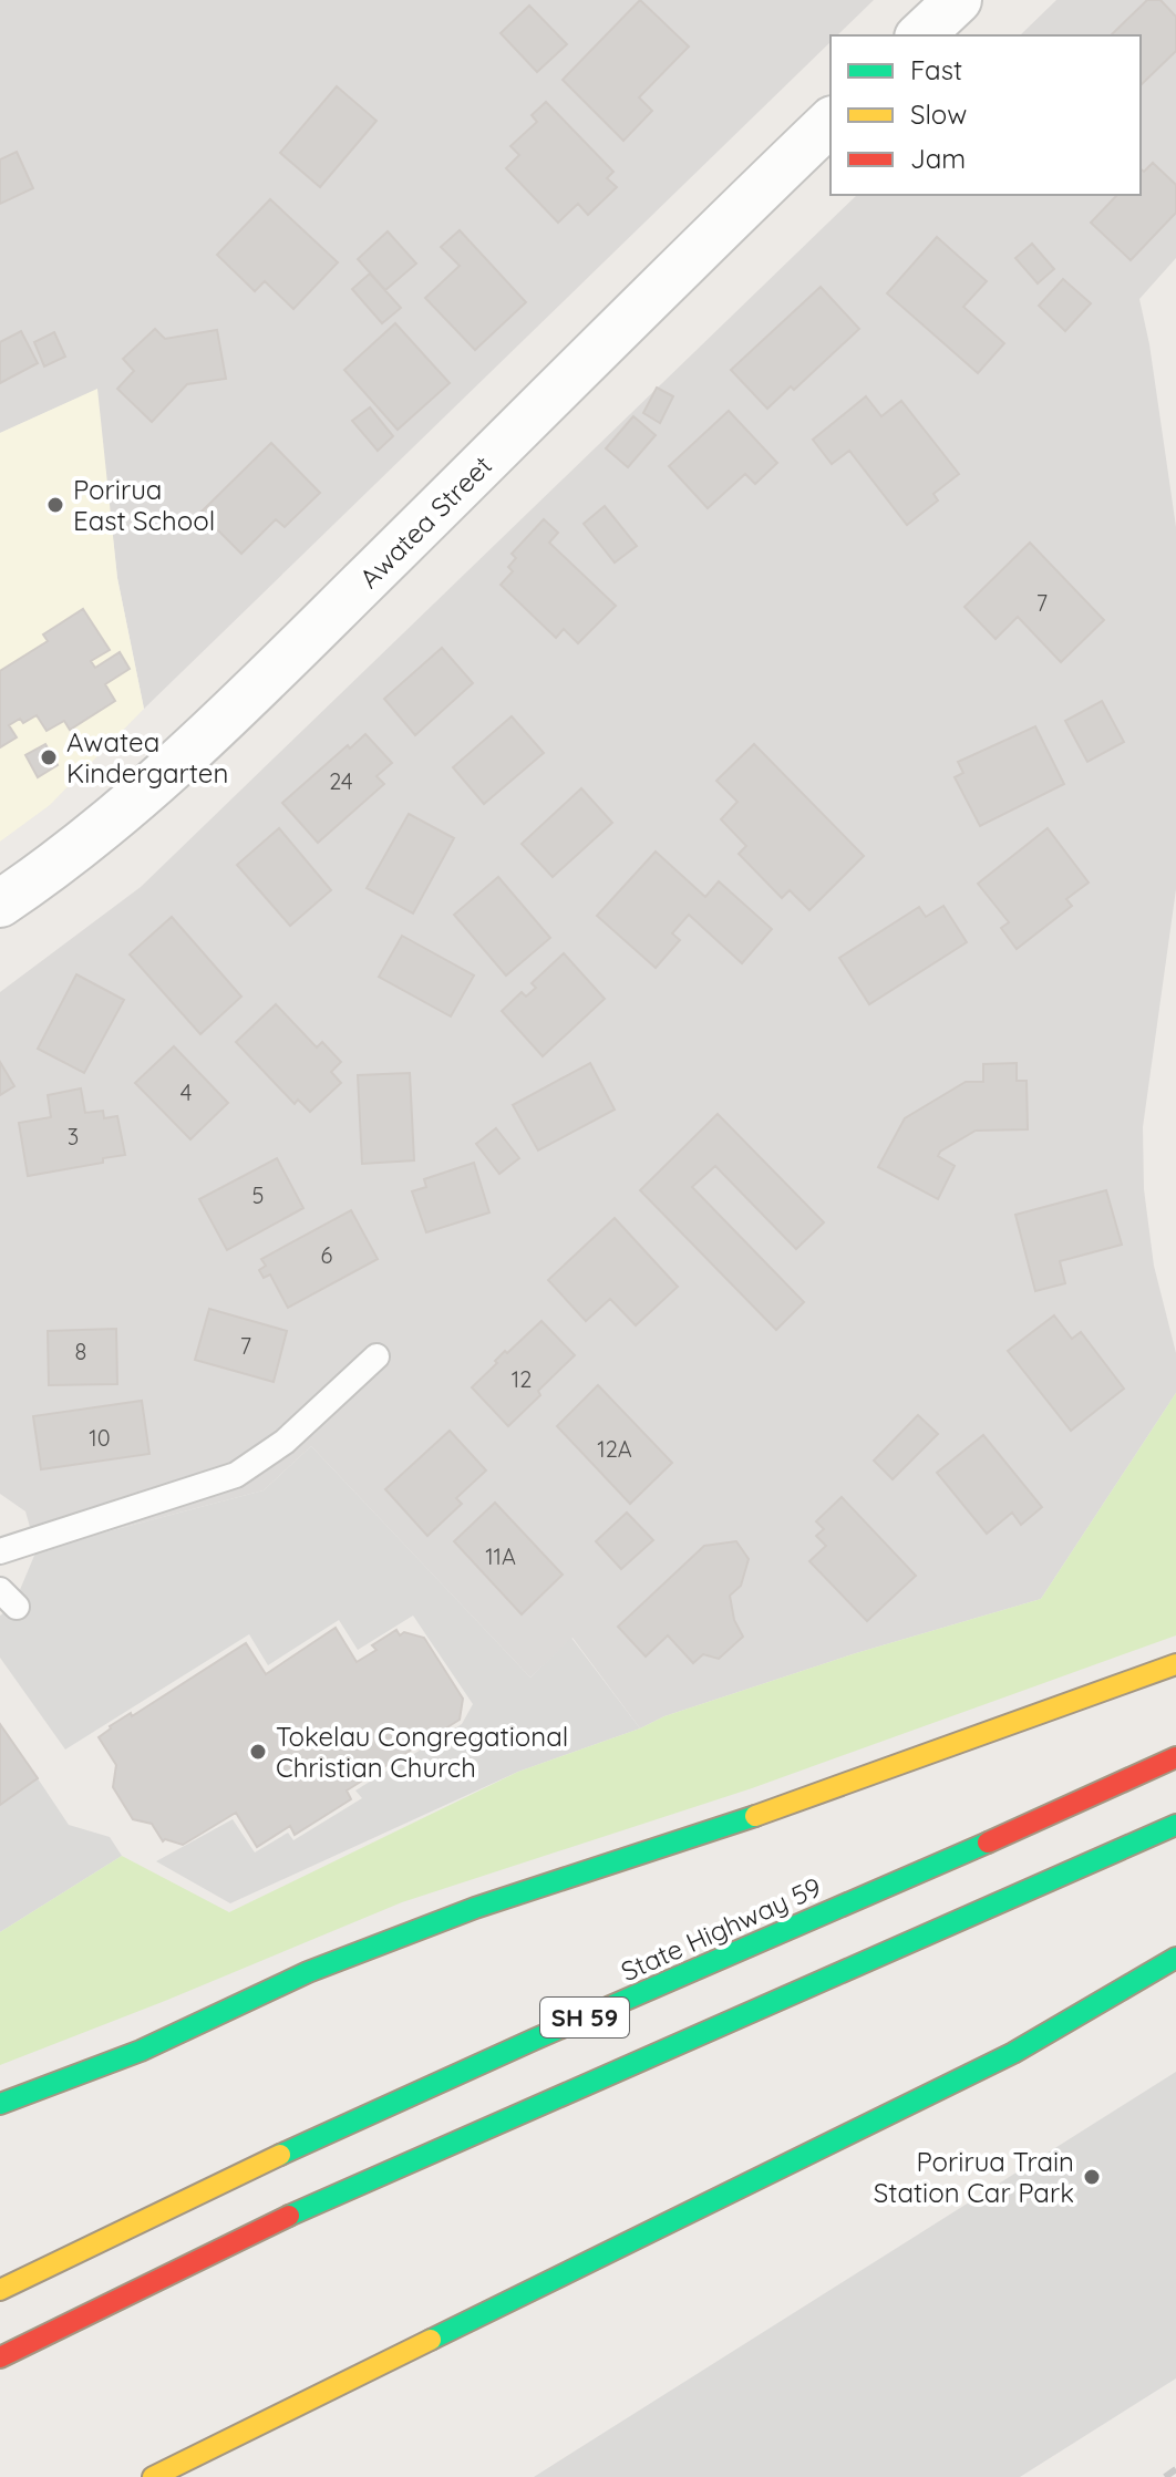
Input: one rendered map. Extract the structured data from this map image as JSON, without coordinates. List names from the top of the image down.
{
  "streets": {
    "main road": ["State Highway 59", "SH 59"],
    "street": ["Awatea Street"]
  },
  "places": [
    "Porirua East School",
    "Awatea Kindergarten",
    "Tokelau Congregational Christian Church",
    "Porirua Train Station Car Park"
  ],
  "house_numbers": [
    "7",
    "24",
    "4",
    "3",
    "5",
    "6",
    "7",
    "8",
    "12",
    "10",
    "12A",
    "11A"
  ],
  "legend": ["Fast", "Slow", "Jam"]
}
